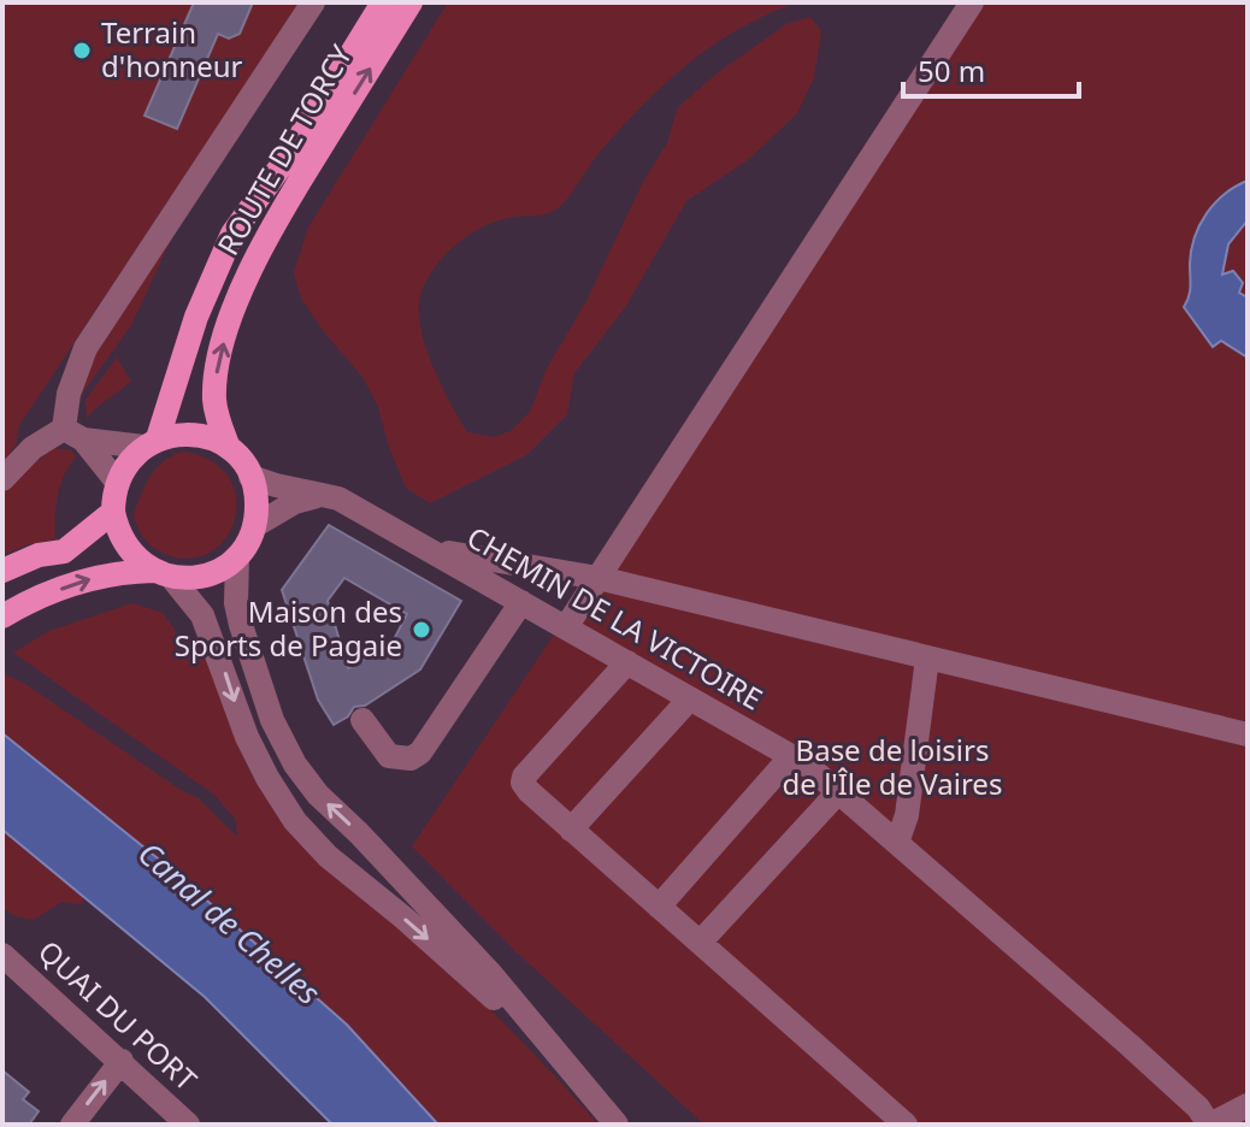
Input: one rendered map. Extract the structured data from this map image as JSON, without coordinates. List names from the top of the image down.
{
  "streets": {
    "main road": ["ROUTE DE TORCY"],
    "street": ["CHEMIN DE LA VICTOIRE", "QUAI DU PORT"]
  },
  "crossings": [
    ["ROUTE DE TORCY", "CHEMIN DE LA VICTOIRE"]
  ],
  "water": ["Canal de Chelles"],
  "parks": ["Base de loisirs de l'Île de Vaires"],
  "places": ["Terrain d'honneur", "Maison des Sports de Pagaie"],
  "scale_bar": "50 m"
}
